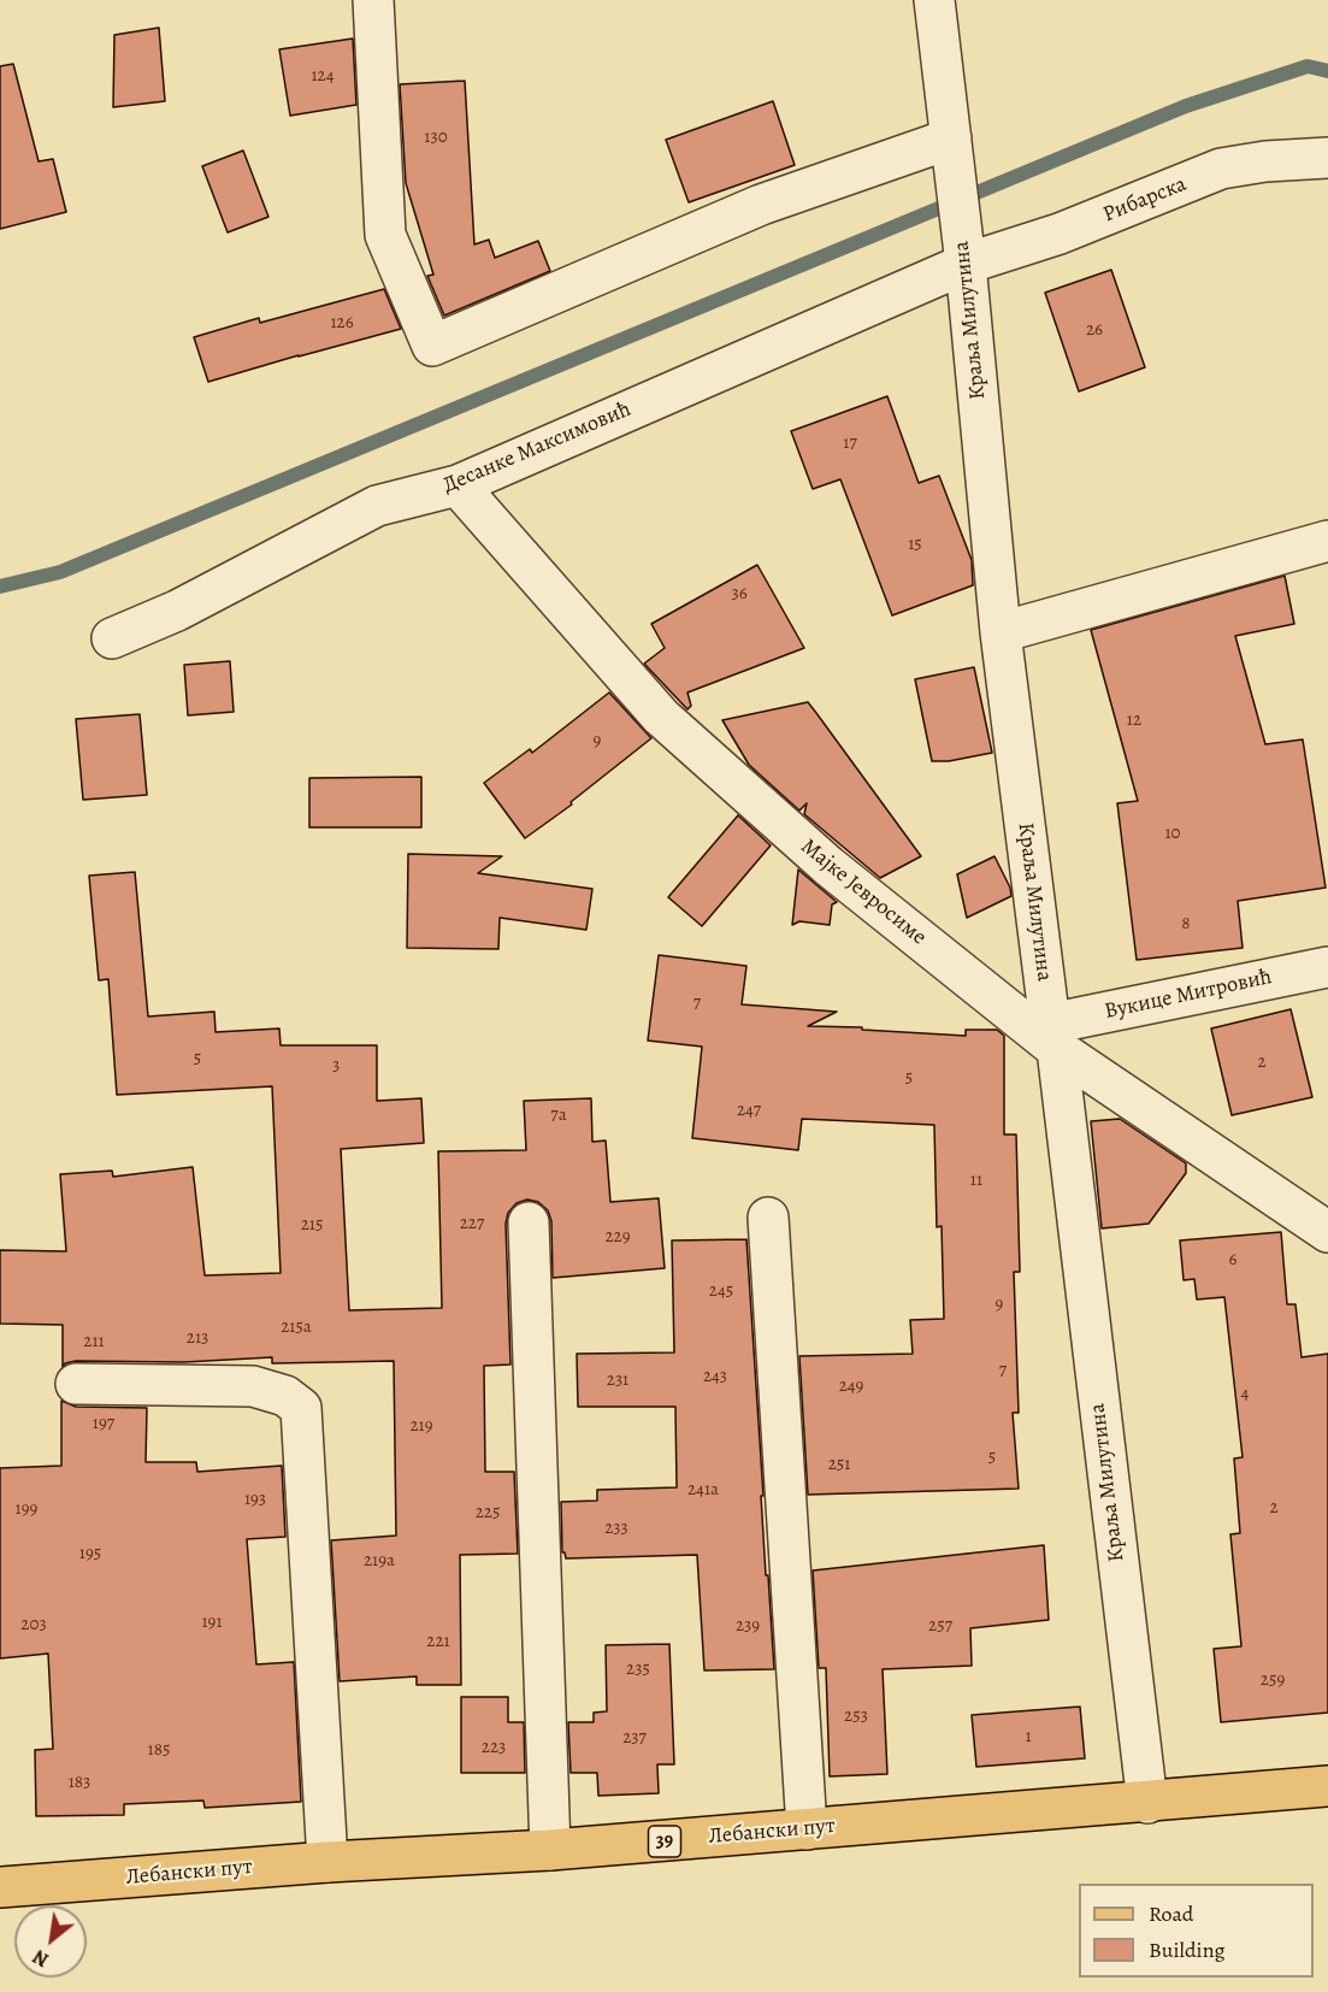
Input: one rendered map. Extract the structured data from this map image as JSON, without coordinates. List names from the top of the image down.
{
  "streets": {
    "main road": ["Лебански пут", "39"],
    "street": [
      "Рибарска",
      "Краља Милутина",
      "Десанке Максимовић",
      "Мајке Јевросиме",
      "Вукице Митровић"
    ]
  },
  "crossings": [
    ["Рибарска", "Краља Милутина"],
    ["Рибарска", "Десанке Максимовић"],
    ["Краља Милутина", "Десанке Максимовић"],
    ["Краља Милутина", "Мајке Јевросиме"],
    ["Краља Милутина", "Вукице Митровић"],
    ["Краља Милутина", "Лебански пут"],
    ["Десанке Максимовић", "Мајке Јевросиме"],
    ["Мајке Јевросиме", "Вукице Митровић"]
  ],
  "house_numbers": [
    "124",
    "130",
    "126",
    "26",
    "17",
    "15",
    "36",
    "12",
    "9",
    "10",
    "8",
    "7",
    "5",
    "2",
    "3",
    "5",
    "247",
    "7a",
    "11",
    "227",
    "215",
    "229",
    "6",
    "245",
    "9",
    "215a",
    "213",
    "211",
    "7",
    "243",
    "231",
    "249",
    "4",
    "197",
    "219",
    "5",
    "251",
    "241a",
    "193",
    "2",
    "199",
    "225",
    "233",
    "195",
    "219a",
    "191",
    "203",
    "239",
    "257",
    "221",
    "235",
    "259",
    "253",
    "1",
    "237",
    "223",
    "185",
    "183"
  ],
  "legend": ["Road", "Building"],
  "north": "bottom left"
}
